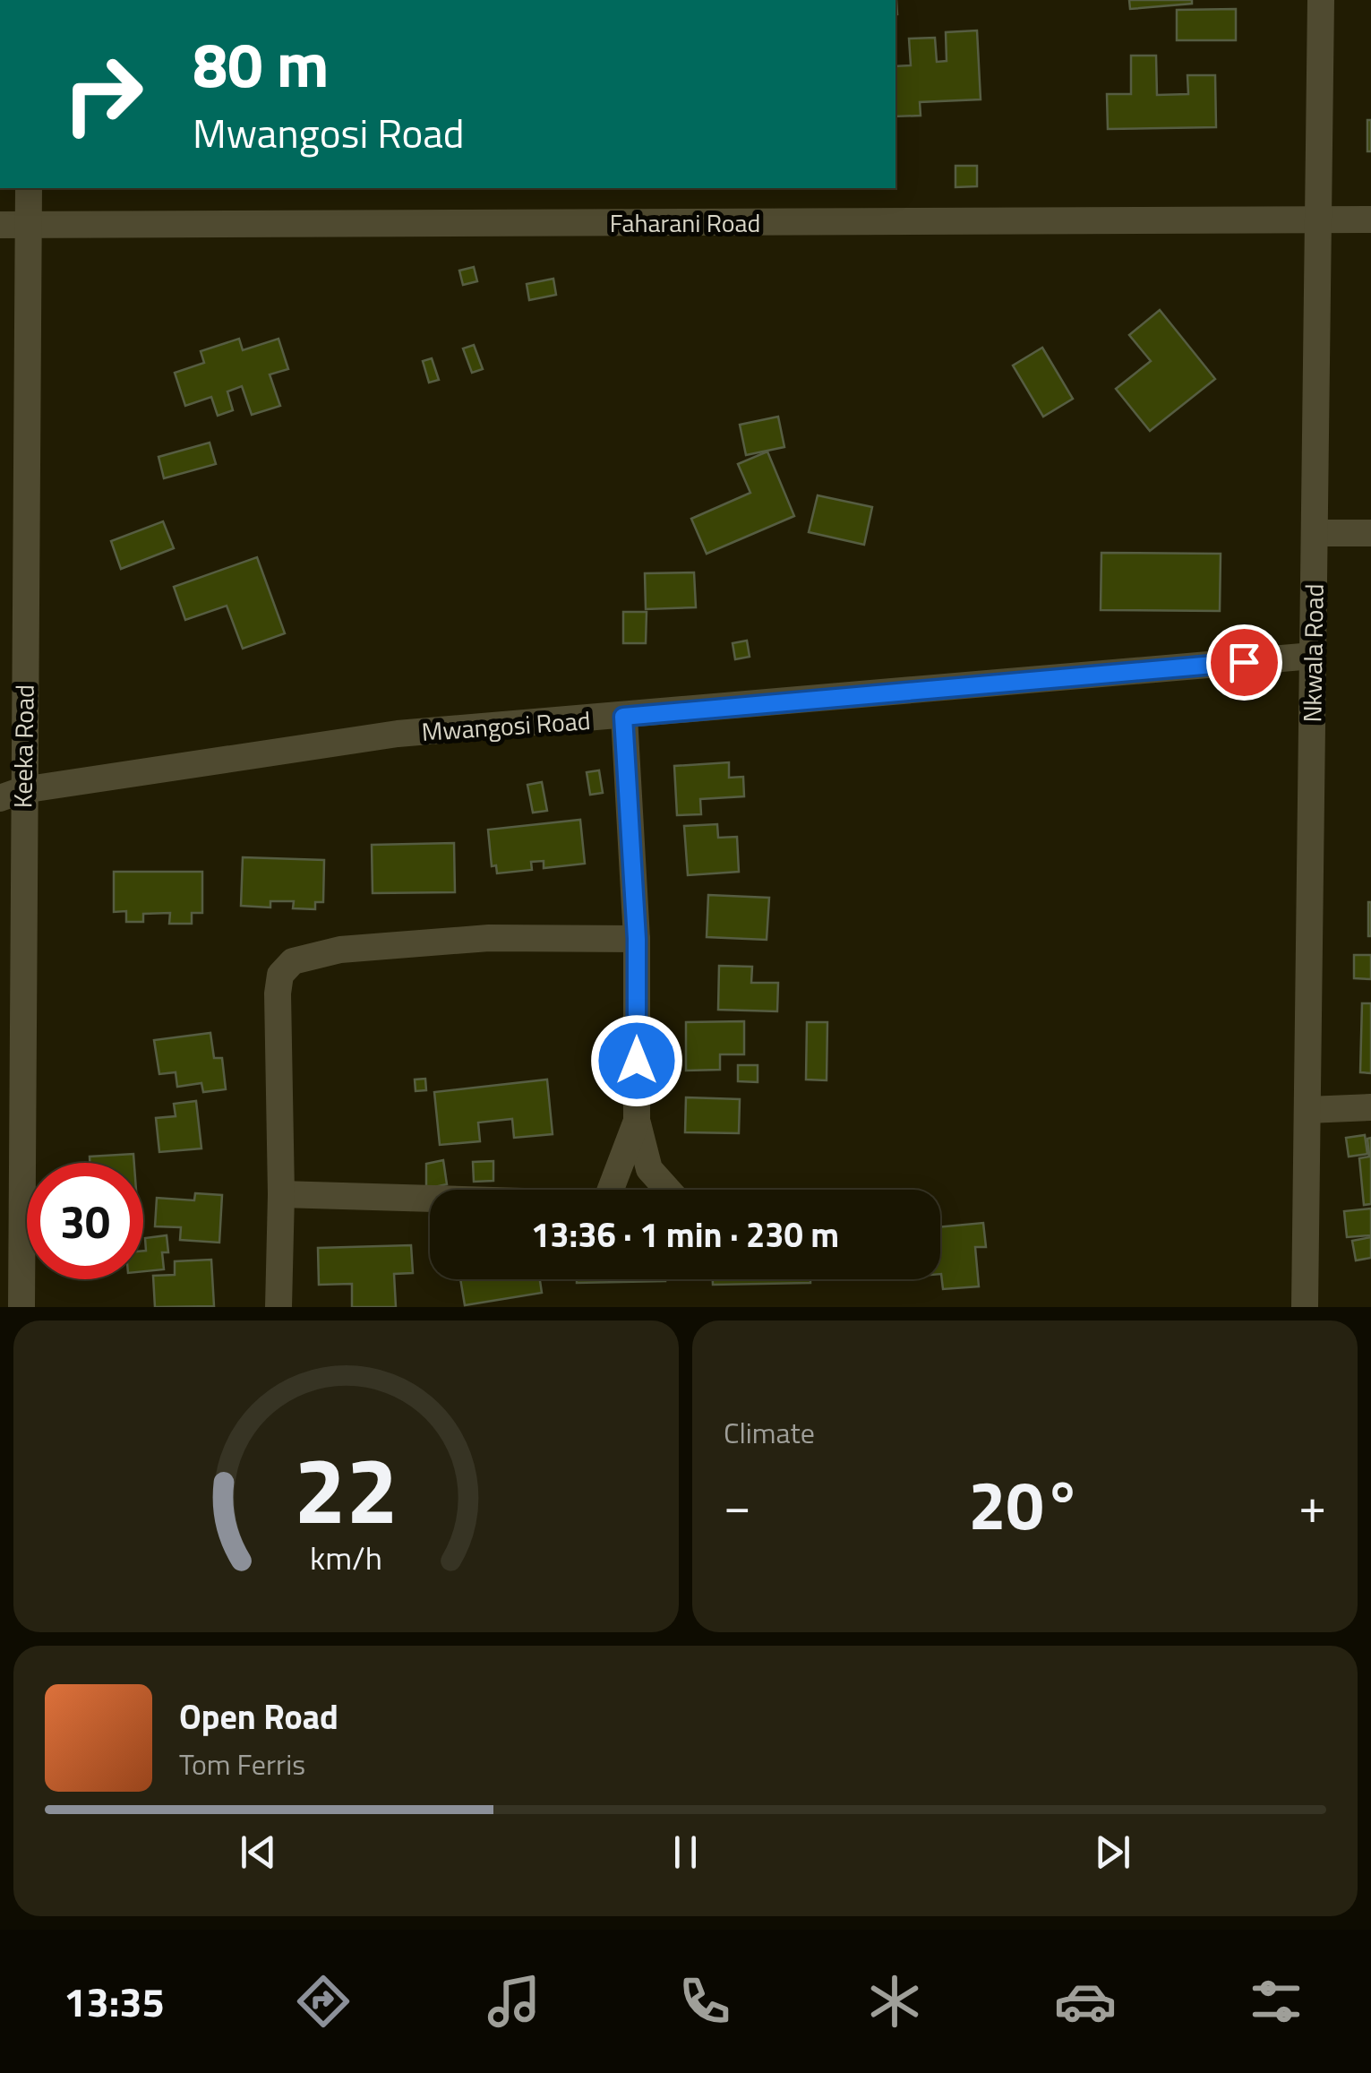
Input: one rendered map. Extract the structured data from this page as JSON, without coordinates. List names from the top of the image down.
{
  "streets": {
    "street": [
      "Faharani Road",
      "Nkwala Road",
      "Mwangosi Road",
      "Keeka Road"
    ]
  },
  "crossings": [
    ["Faharani Road", "Nkwala Road"],
    ["Faharani Road", "Keeka Road"],
    ["Nkwala Road", "Mwangosi Road"],
    ["Mwangosi Road", "Keeka Road"]
  ],
  "page": {
    "turn": ["80 m", "Mwangosi Road"],
    "limit": "30",
    "trip": "13:36 · 1 min · 230 m",
    "tile": "Climate",
    "heat": ["−", "20°", "+"],
    "song": ["Open Road", "Tom Ferris"],
    "tabs": "13:35",
    "gauge": ["22", "km/h"]
  }
}
